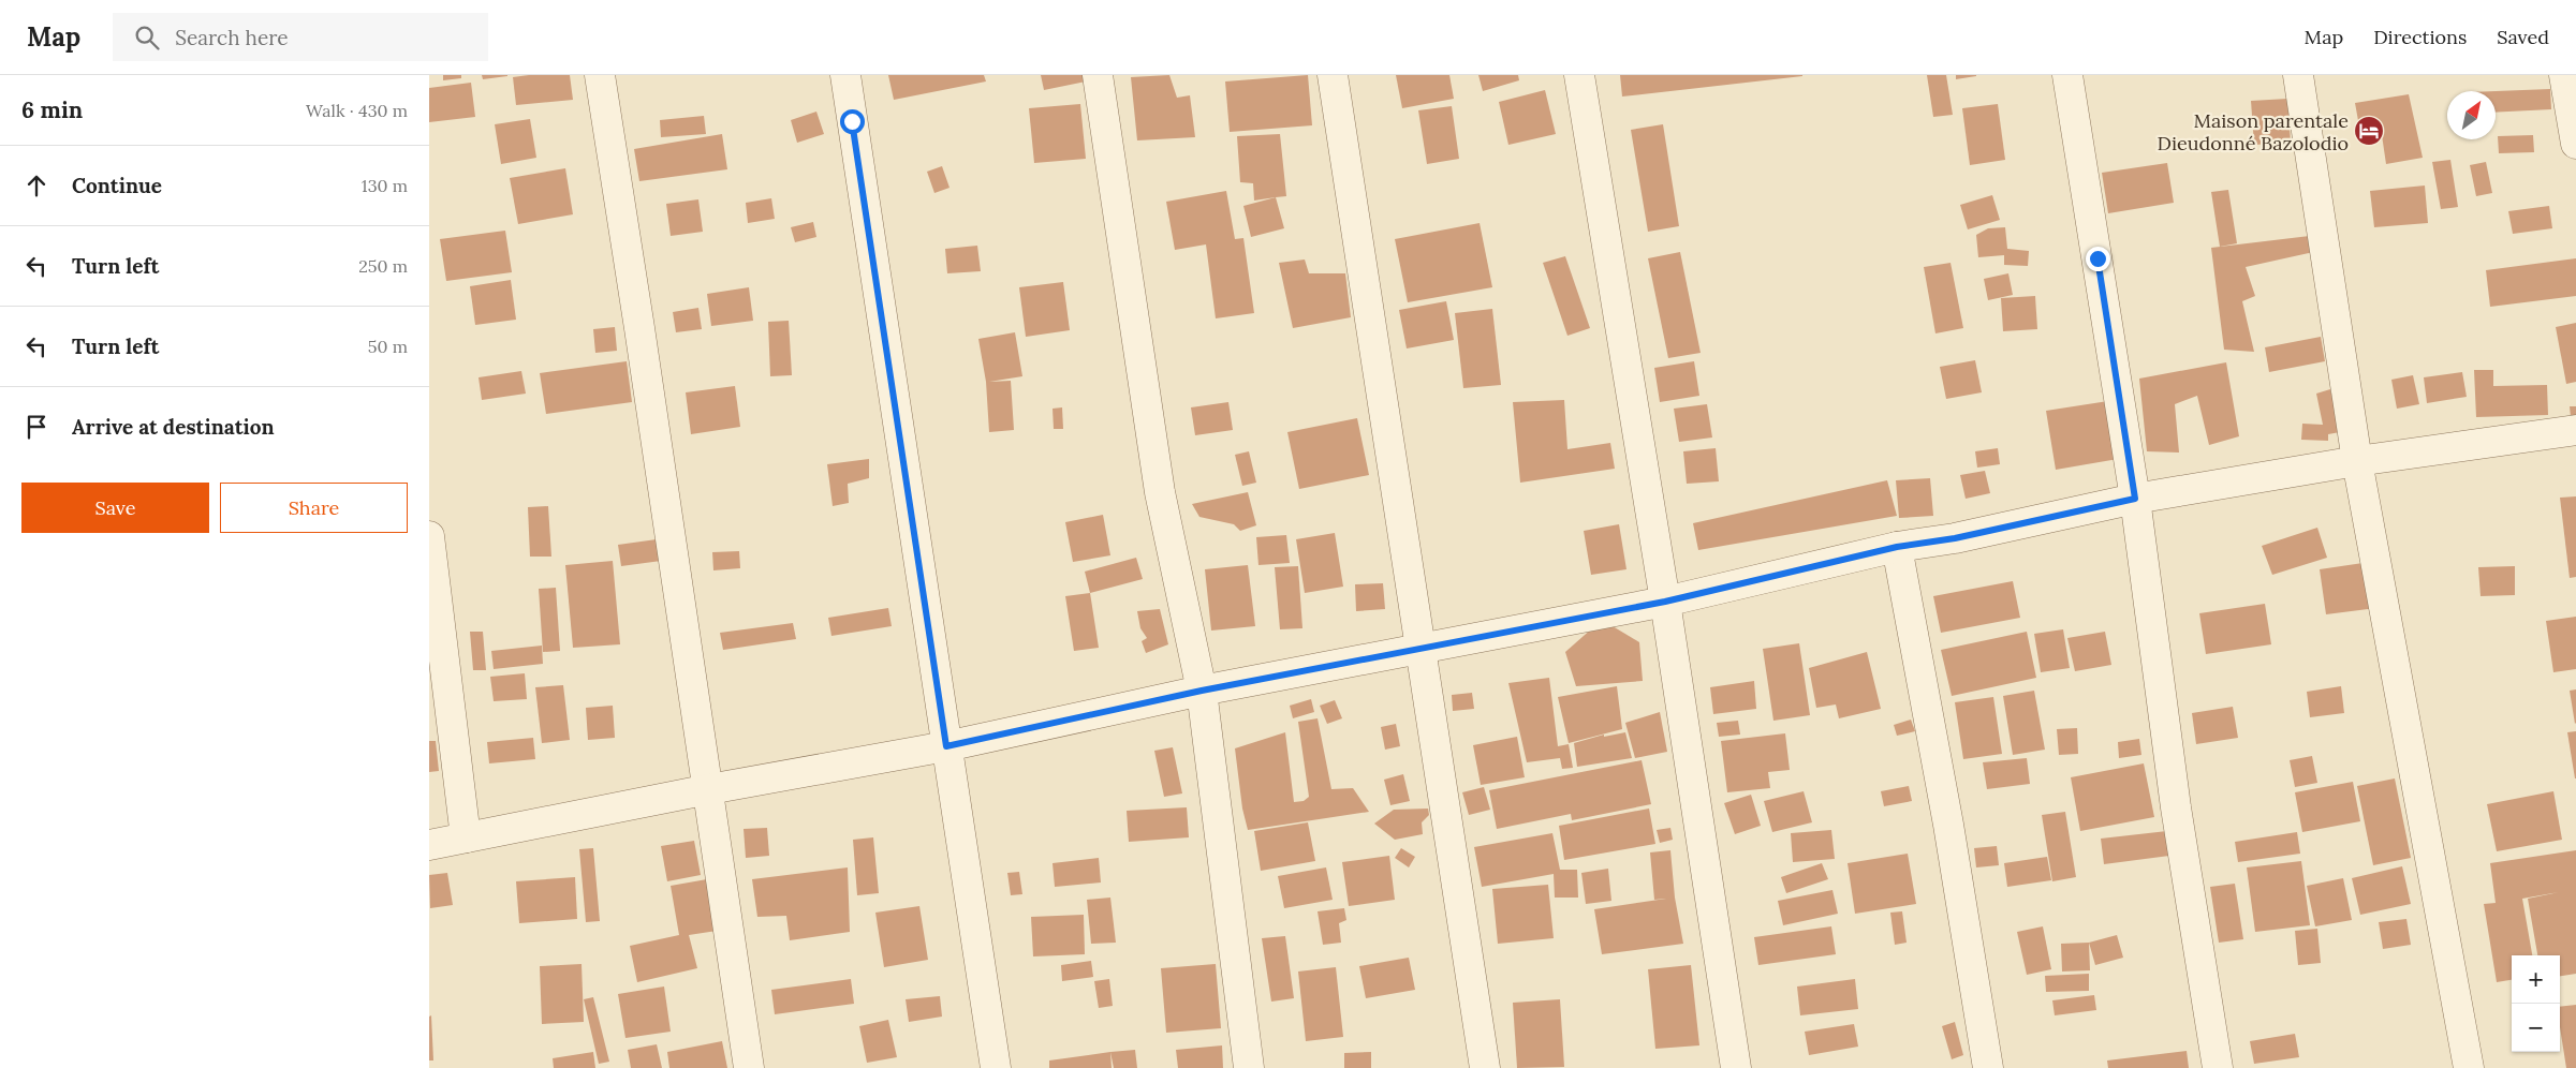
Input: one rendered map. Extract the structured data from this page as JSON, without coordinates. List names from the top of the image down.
{
  "places": {
    "hotel": ["Maison parentale Dieudonné Bazolodio"]
  },
  "north": "top right",
  "page": {
    "header": "Map",
    "search": "Search here",
    "nav": ["Map", "Directions", "Saved"],
    "heading": ["6 min", "Walk · 430 m"],
    "list": [
      ["Continue", "130 m"],
      ["Turn left", "250 m"],
      ["Turn left", "50 m"],
      "Arrive at destination"
    ],
    "buttons": ["Save", "Share"],
    "map_buttons": ["+", "−"]
  }
}
